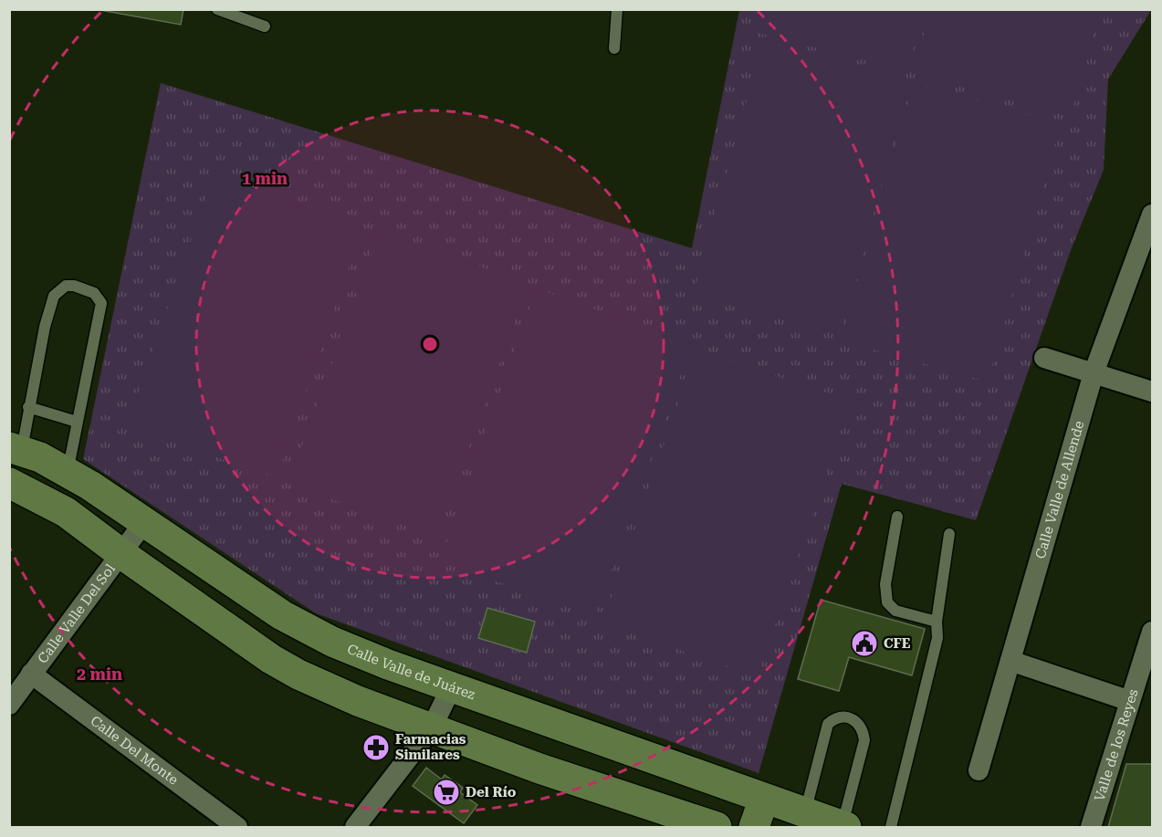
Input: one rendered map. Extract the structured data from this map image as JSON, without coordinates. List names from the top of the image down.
{
  "streets": {
    "street": [
      "Calle Valle de Allende",
      "Calle Valle Del Sol",
      "Calle Valle de Juárez",
      "Valle de los Reyes",
      "Calle Del Monte"
    ]
  },
  "crossings": [
    ["Calle Valle Del Sol", "Calle Valle de Juárez"],
    ["Calle Valle Del Sol", "Calle Del Monte"]
  ],
  "places": {
    "public building": ["CFE"],
    "pharmacy": ["Farmacias Similares"],
    "supermarket": ["Del Río"]
  },
  "rings": ["1 min", "2 min"]
}
